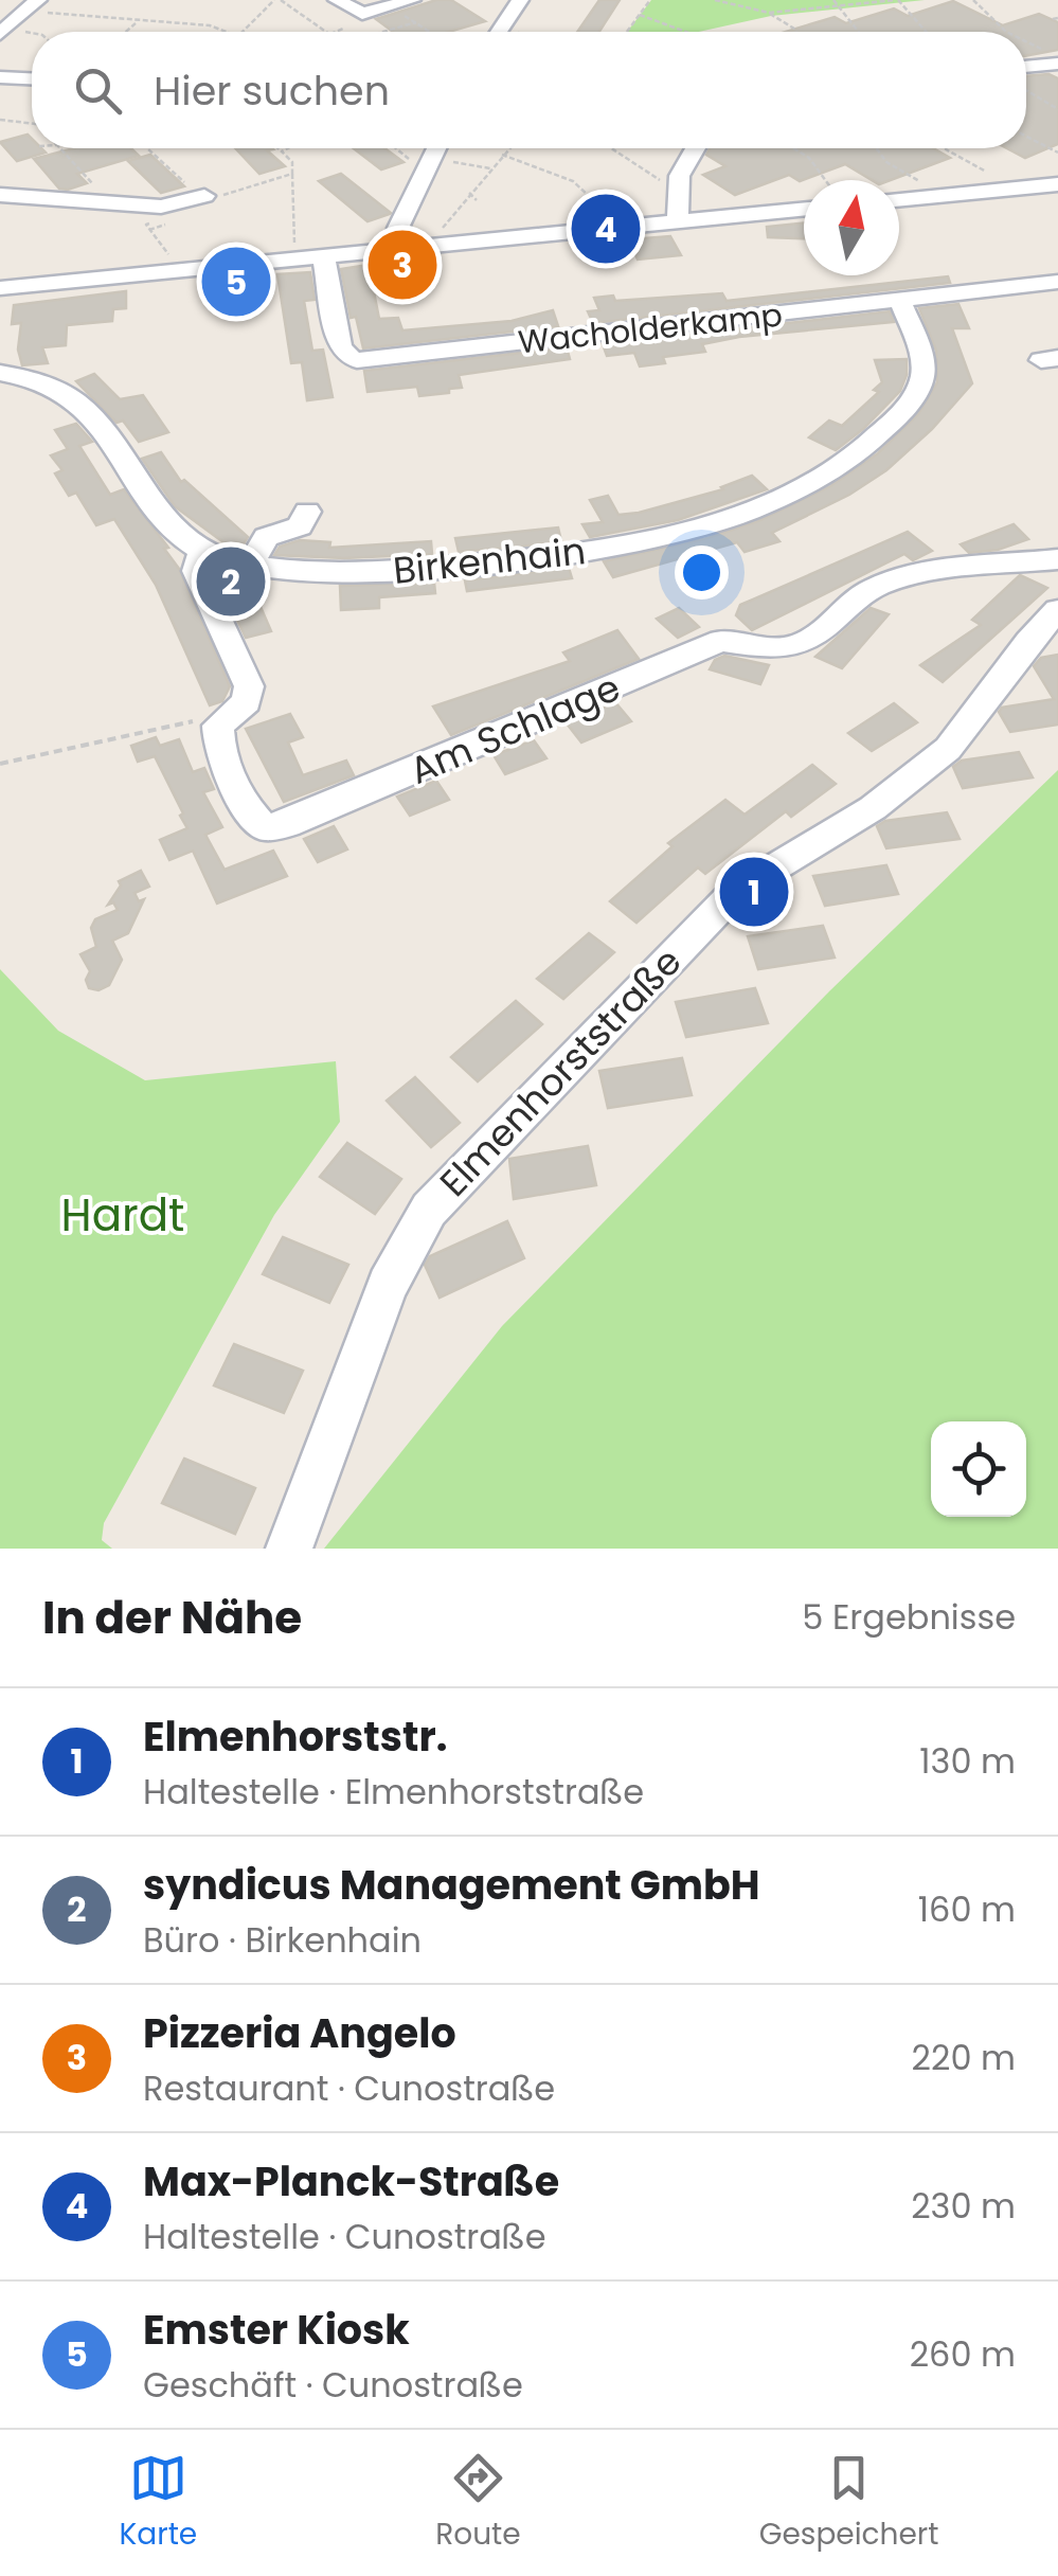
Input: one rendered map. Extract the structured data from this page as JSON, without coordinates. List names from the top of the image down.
{
  "streets": {
    "street": [
      "Wacholderkamp",
      "Birkenhain",
      "Am Schlage",
      "Elmenhorststraße"
    ]
  },
  "crossings": [
    ["Wacholderkamp", "Birkenhain"]
  ],
  "parks": ["Hardt"],
  "north": "top",
  "page": {
    "search": "Hier suchen",
    "pins": [
      "4",
      "3",
      "5",
      "2",
      "1"
    ],
    "heading": ["In der Nähe", "5 Ergebnisse"],
    "list": [
      {
        "mark": "1",
        "name": "Elmenhorststr.",
        "note": "Haltestelle · Elmenhorststraße",
        "value": "130 m"
      },
      {
        "mark": "2",
        "name": "syndicus Management GmbH",
        "note": "Büro · Birkenhain",
        "value": "160 m"
      },
      {
        "mark": "3",
        "name": "Pizzeria Angelo",
        "note": "Restaurant · Cunostraße",
        "value": "220 m"
      },
      {
        "mark": "4",
        "name": "Max-Planck-Straße",
        "note": "Haltestelle · Cunostraße",
        "value": "230 m"
      },
      {
        "mark": "5",
        "name": "Emster Kiosk",
        "note": "Geschäft · Cunostraße",
        "value": "260 m"
      }
    ],
    "nav": ["Karte", "Route", "Gespeichert"]
  }
}
